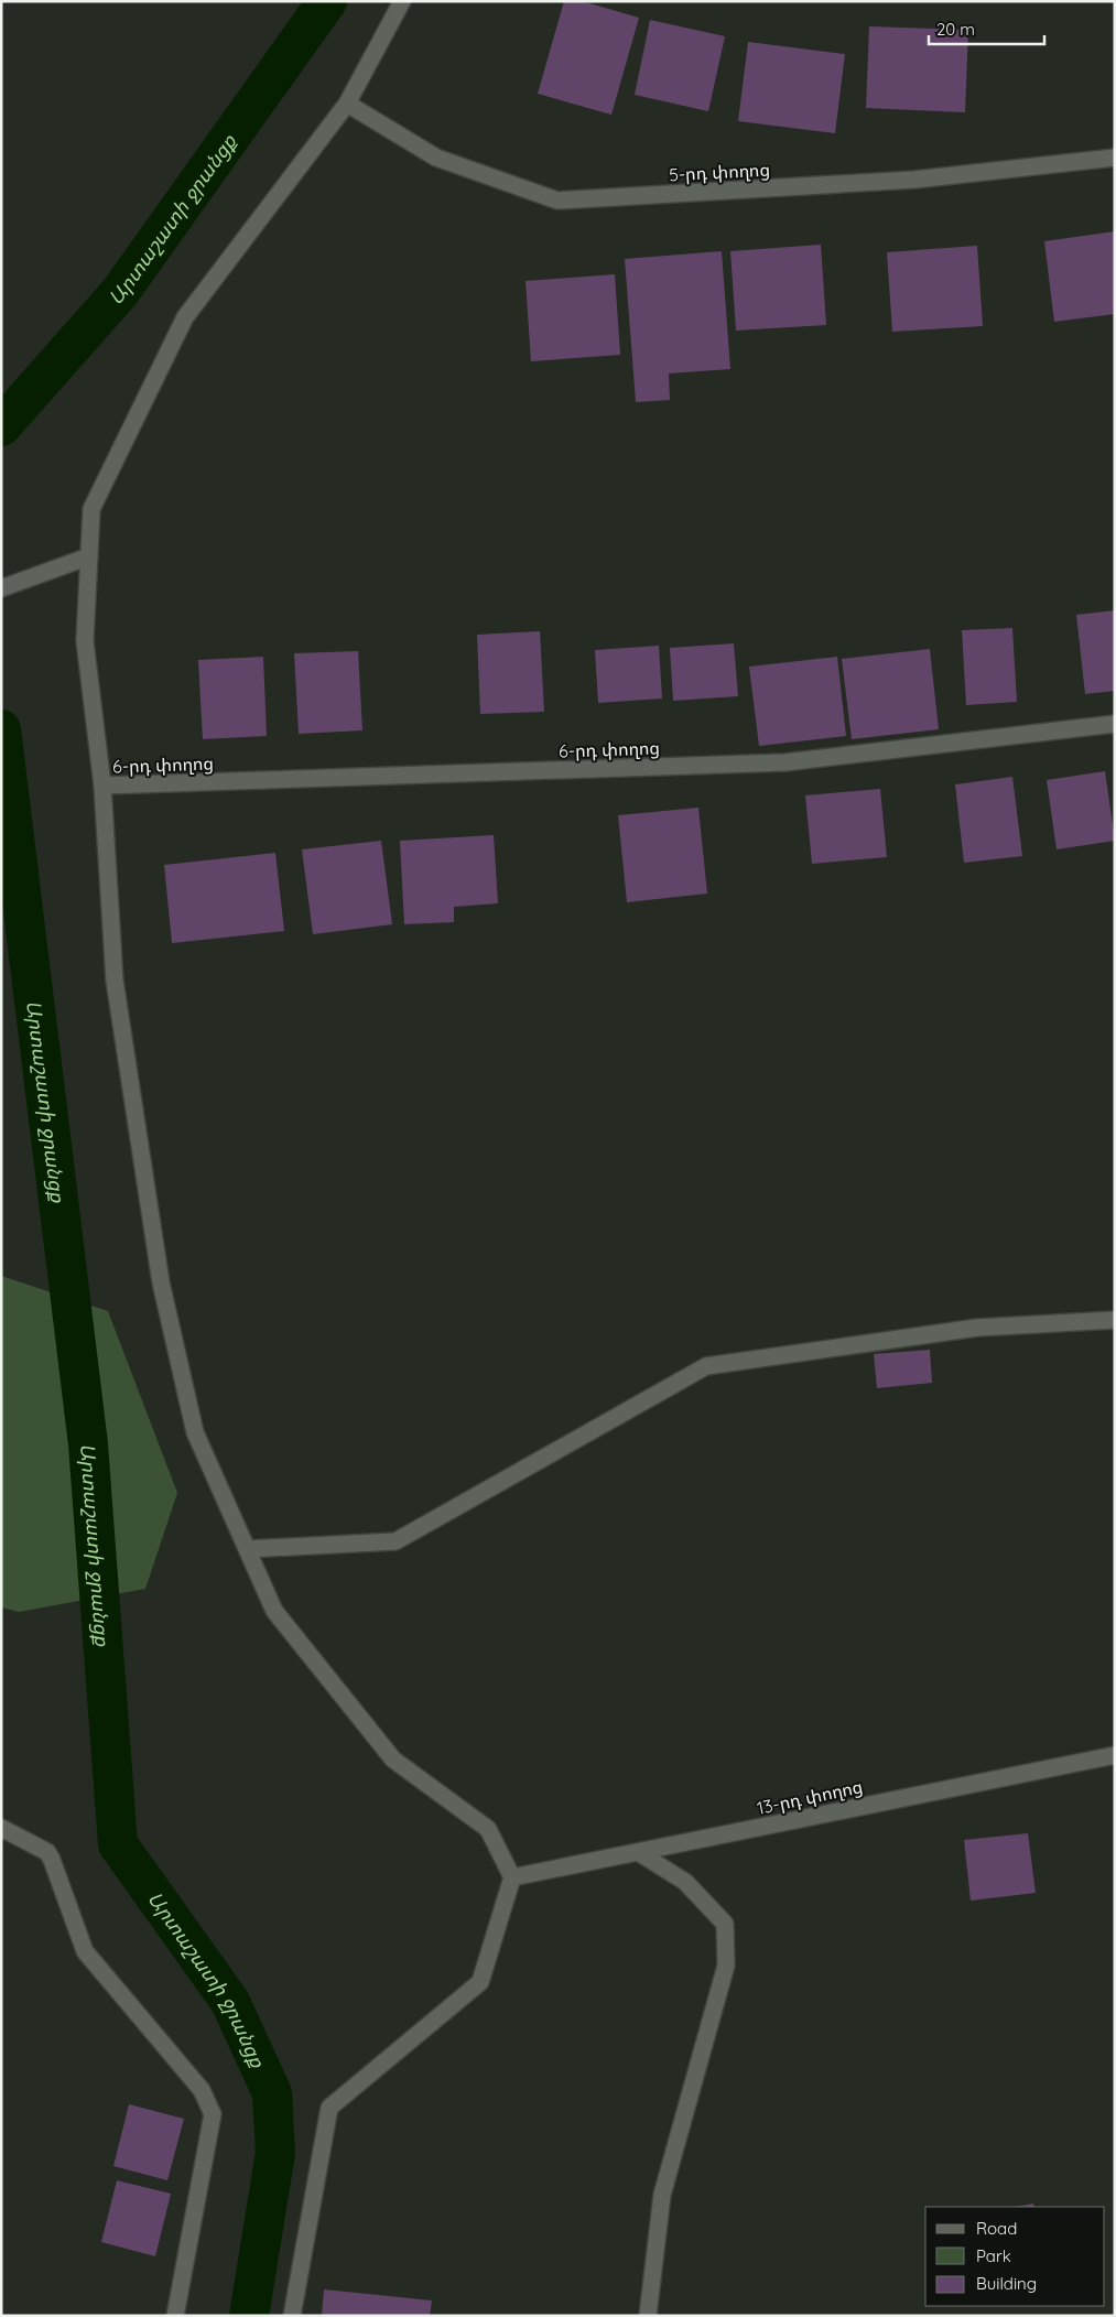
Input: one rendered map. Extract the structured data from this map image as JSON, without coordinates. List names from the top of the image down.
{
  "streets": {
    "street": ["5-րդ փողոց", "6-րդ փողոց", "13-րդ փողոց"]
  },
  "water": ["Արտաշատի ջրանցք"],
  "legend": ["Road", "Park", "Building"],
  "scale_bar": "20 m"
}
